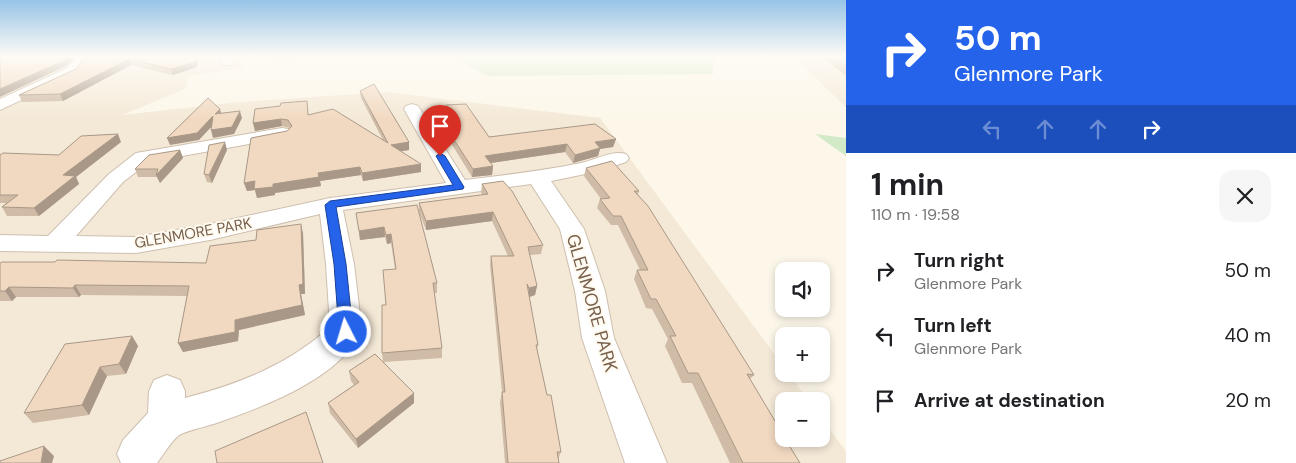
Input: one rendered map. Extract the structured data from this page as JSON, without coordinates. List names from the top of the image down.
{
  "streets": {
    "street": ["GLENMORE PARK"]
  },
  "page": {
    "turn": ["50 m", "Glenmore Park"],
    "heading": ["1 min", "110 m · 19:58"],
    "list": [
      {
        "name": "Turn right",
        "note": "Glenmore Park",
        "value": "50 m"
      },
      {
        "name": "Turn left",
        "note": "Glenmore Park",
        "value": "40 m"
      },
      {
        "name": "Arrive at destination",
        "value": "20 m"
      }
    ],
    "map_buttons": ["+", "−"]
  }
}
